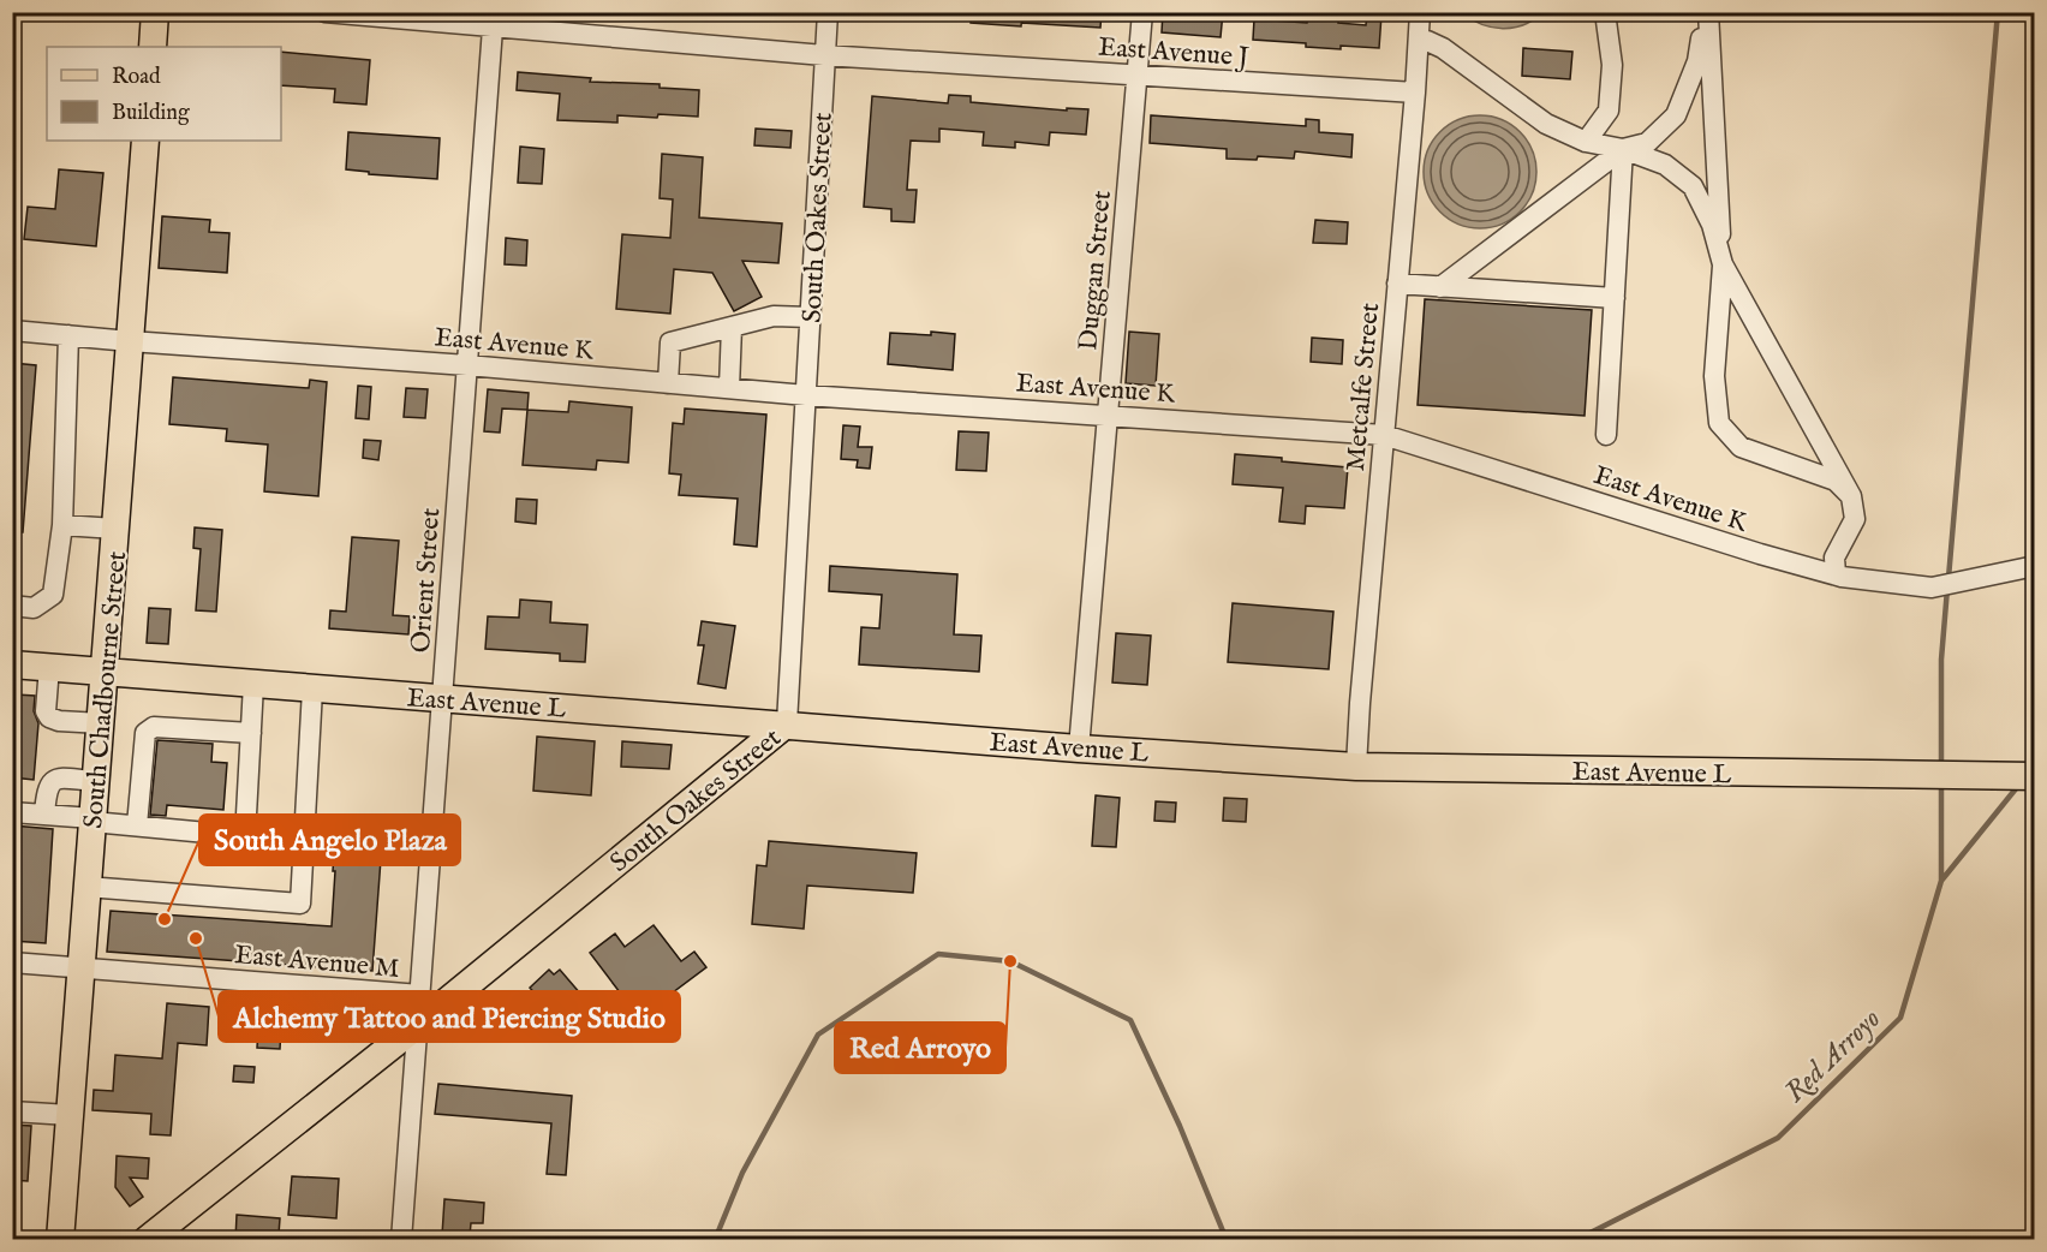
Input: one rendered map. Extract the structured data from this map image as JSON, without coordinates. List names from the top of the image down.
{
  "streets": {
    "main road": ["South Oakes Street", "South Chadbourne Street", "East Avenue L"],
    "street": [
      "East Avenue J",
      "Duggan Street",
      "East Avenue K",
      "Metcalfe Street",
      "Orient Street",
      "East Avenue M"
    ]
  },
  "crossings": [
    ["East Avenue J", "South Oakes Street"],
    ["East Avenue J", "Duggan Street"],
    ["East Avenue J", "Metcalfe Street"],
    ["East Avenue J", "Orient Street"],
    ["South Oakes Street", "East Avenue K"],
    ["South Oakes Street", "Orient Street"],
    ["South Oakes Street", "East Avenue L"],
    ["Duggan Street", "East Avenue K"],
    ["Duggan Street", "East Avenue L"],
    ["East Avenue K", "Metcalfe Street"],
    ["East Avenue K", "Orient Street"],
    ["East Avenue K", "South Chadbourne Street"],
    ["Metcalfe Street", "East Avenue L"],
    ["Orient Street", "East Avenue L"],
    ["Orient Street", "East Avenue M"],
    ["South Chadbourne Street", "East Avenue L"],
    ["South Chadbourne Street", "East Avenue M"]
  ],
  "water": ["Red Arroyo"],
  "places": ["South Angelo Plaza", "Alchemy Tattoo and Piercing Studio", "Red Arroyo"],
  "legend": ["Road", "Building"]
}
